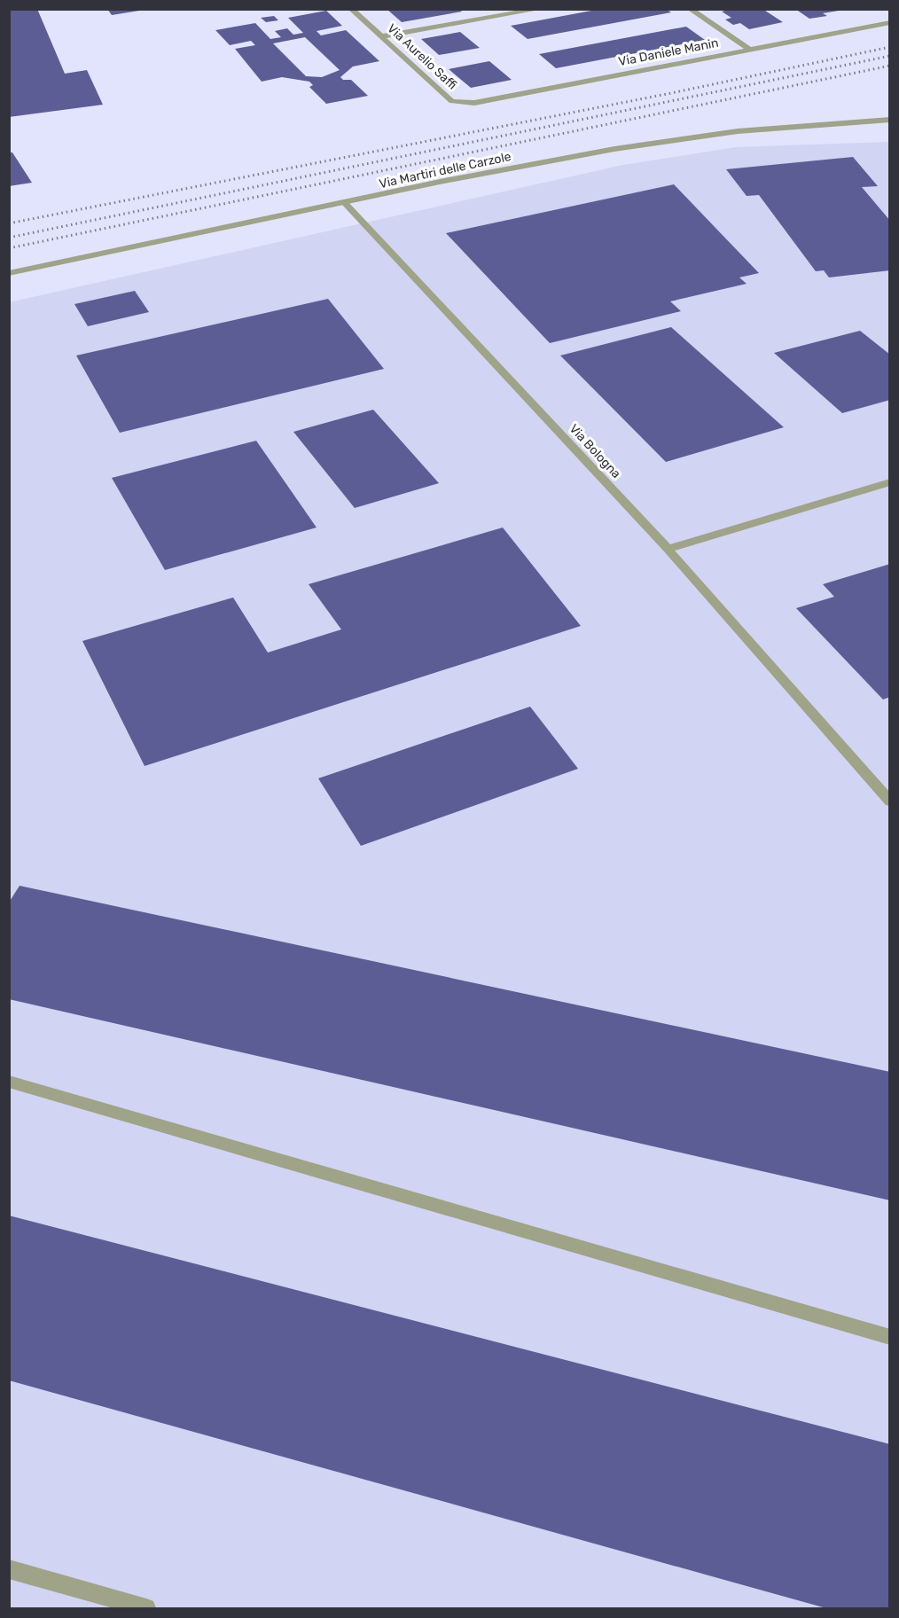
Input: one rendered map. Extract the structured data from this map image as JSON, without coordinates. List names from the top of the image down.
{
  "streets": {
    "street": [
      "Via Daniele Manin",
      "Via Aurelio Saffi",
      "Via Martiri delle Carzole",
      "Via Bologna"
    ]
  },
  "crossings": [
    ["Via Daniele Manin", "Via Aurelio Saffi"],
    ["Via Martiri delle Carzole", "Via Bologna"]
  ]
}
